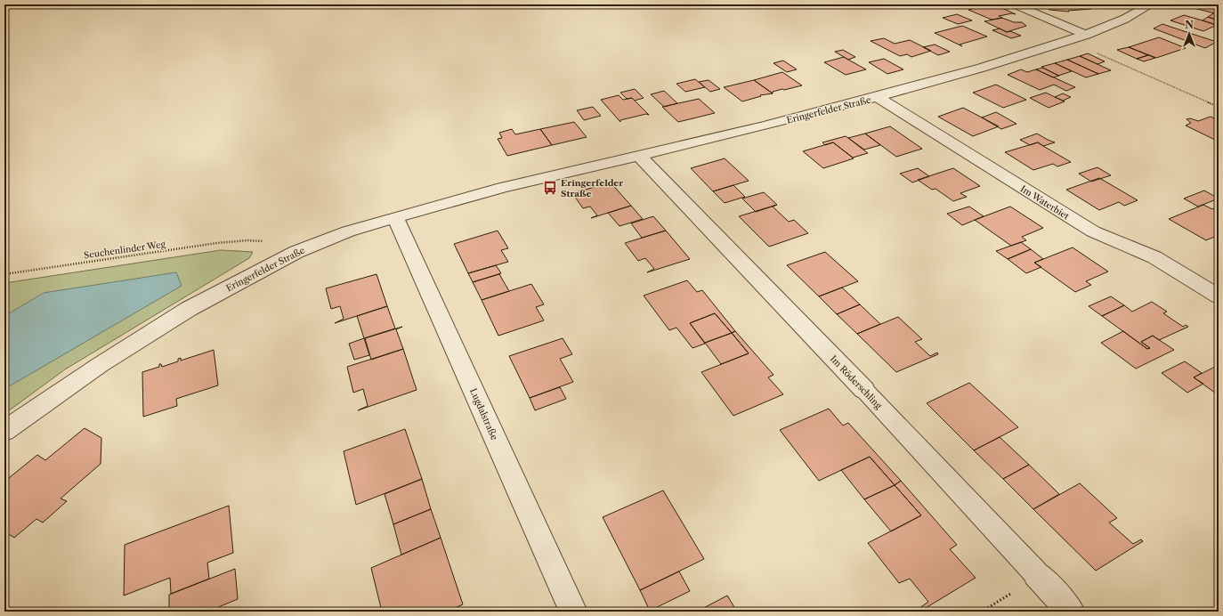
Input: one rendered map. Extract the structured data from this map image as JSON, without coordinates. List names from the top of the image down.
{
  "streets": {
    "street": [
      "Eringerfelder Straße",
      "Im Waterbiet",
      "Im Röderschling",
      "Lugdalstraße"
    ],
    "path": ["Seuchenlinder Weg"]
  },
  "crossings": [
    ["Eringerfelder Straße", "Im Waterbiet"],
    ["Eringerfelder Straße", "Im Röderschling"],
    ["Eringerfelder Straße", "Lugdalstraße"]
  ],
  "places": {
    "bus stop": ["Eringerfelder Straße"]
  },
  "north": "top"
}
